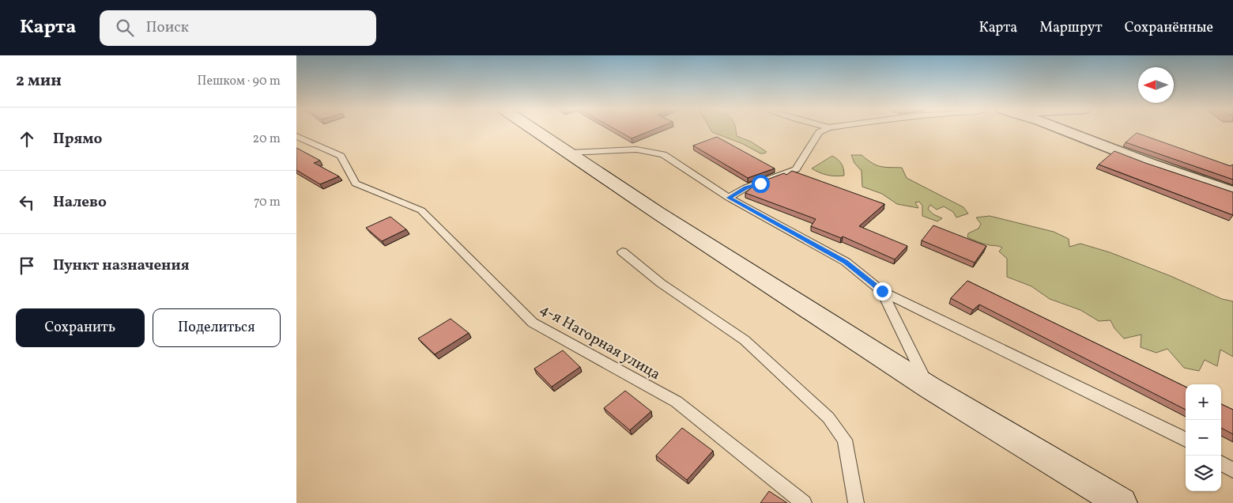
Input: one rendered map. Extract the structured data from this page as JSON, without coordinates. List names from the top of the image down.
{
  "streets": {
    "lane": ["4-я Нагорная улица"]
  },
  "north": "left",
  "page": {
    "header": "Карта",
    "search": "Поиск",
    "nav": ["Карта", "Маршрут", "Сохранённые"],
    "heading": ["2 мин", "Пешком · 90 m"],
    "list": [
      ["Прямо", "20 m"],
      ["Налево", "70 m"],
      "Пункт назначения"
    ],
    "buttons": ["Сохранить", "Поделиться"],
    "map_buttons": ["+", "−"]
  }
}
